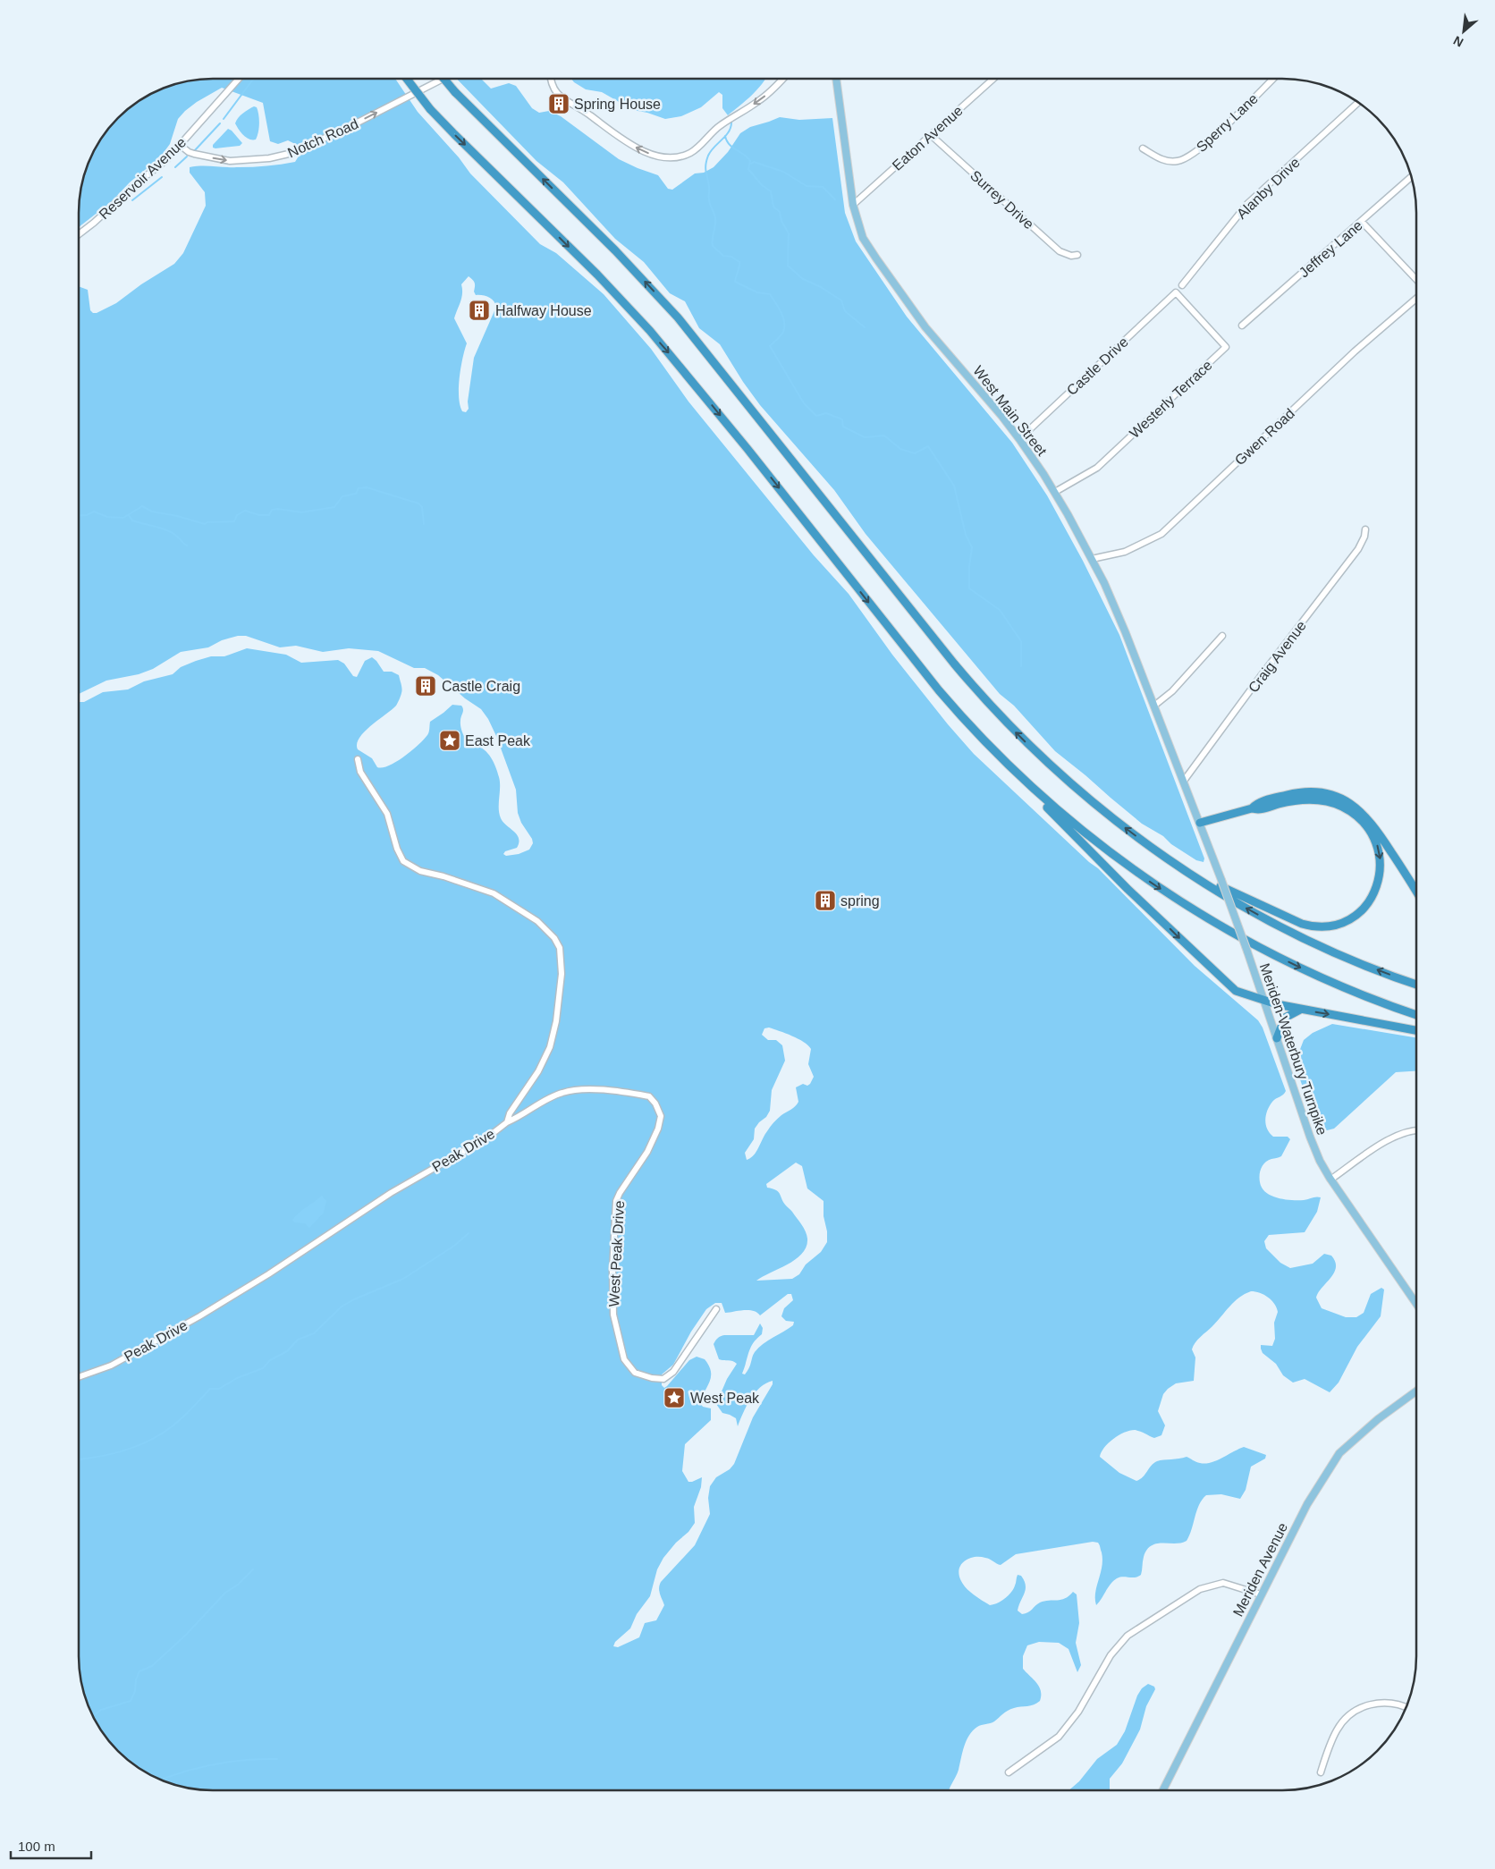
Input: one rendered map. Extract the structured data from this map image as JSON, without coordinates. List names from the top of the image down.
{
  "streets": {
    "main road": ["West Main Street", "Meriden-Waterbury Turnpike", "Meriden Avenue"],
    "street": [
      "Sperry Lane",
      "Notch Road",
      "Eaton Avenue",
      "Reservoir Avenue",
      "Alanby Drive",
      "Surrey Drive",
      "Jeffrey Lane",
      "Castle Drive",
      "Westerly Terrace",
      "Gwen Road",
      "Craig Avenue",
      "Peak Drive",
      "West Peak Drive"
    ]
  },
  "crossings": [
    ["Notch Road", "Reservoir Avenue"],
    ["Eaton Avenue", "Surrey Drive"],
    ["Eaton Avenue", "West Main Street"],
    ["Castle Drive", "Westerly Terrace"],
    ["Castle Drive", "West Main Street"],
    ["Westerly Terrace", "West Main Street"],
    ["West Main Street", "Gwen Road"],
    ["West Main Street", "Meriden-Waterbury Turnpike"],
    ["Craig Avenue", "Meriden-Waterbury Turnpike"],
    ["Peak Drive", "West Peak Drive"]
  ],
  "one_way": ["Notch Road"],
  "places": {
    "building": [
      "Spring House",
      "Halfway House",
      "Castle Craig",
      "spring"
    ],
    "place": ["East Peak", "West Peak"]
  },
  "scale_bar": "100 m",
  "north": "bottom left"
}
